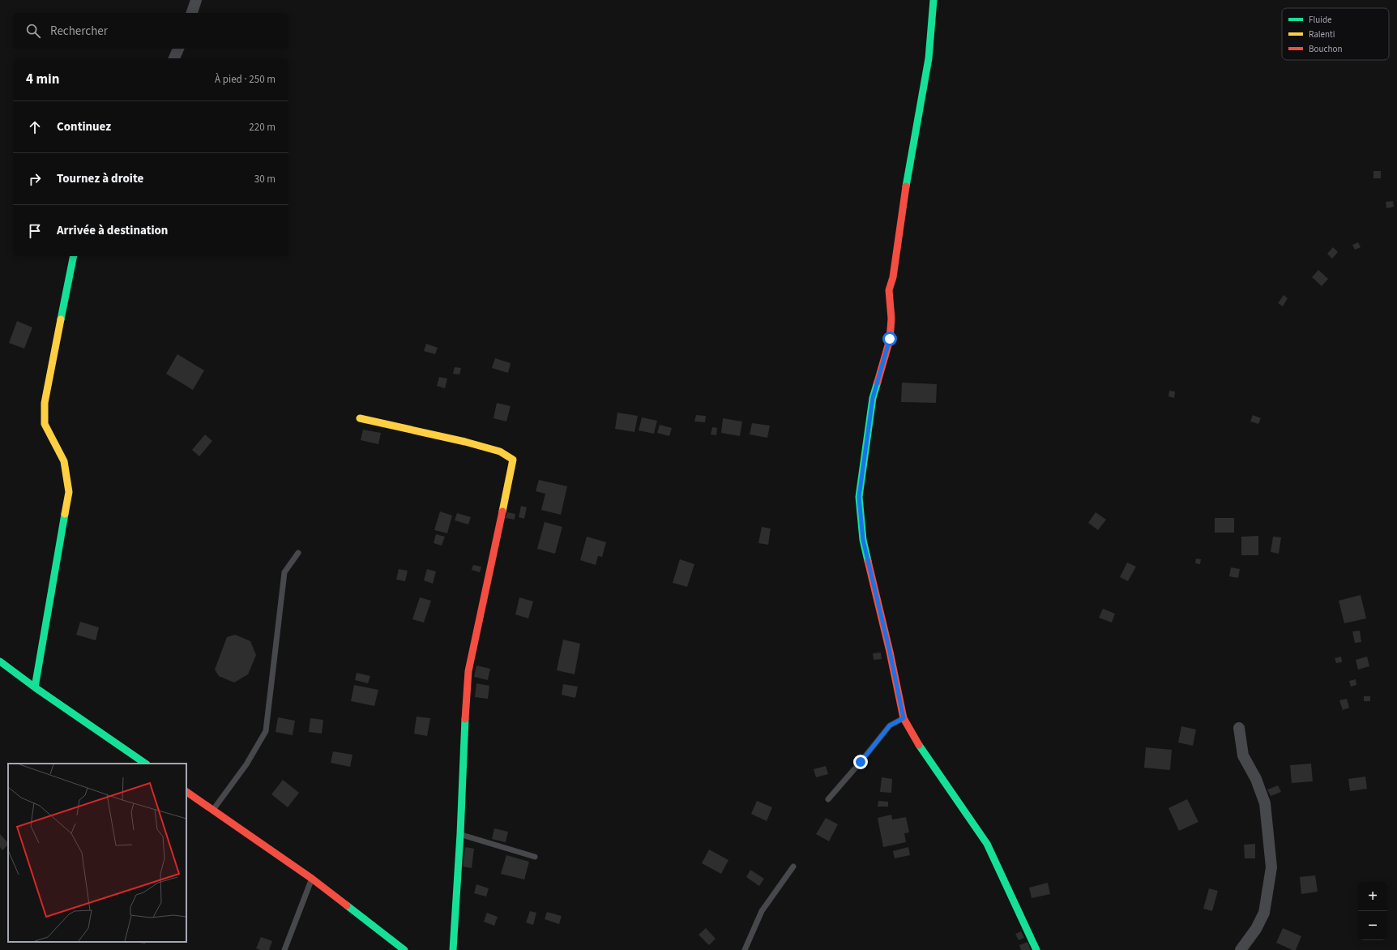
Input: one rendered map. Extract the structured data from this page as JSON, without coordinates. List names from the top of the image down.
{
  "legend": ["Fluide", "Ralenti", "Bouchon"],
  "page": {
    "search": "Rechercher",
    "heading": ["4 min", "À pied · 250 m"],
    "list": [
      ["Continuez", "220 m"],
      ["Tournez à droite", "30 m"],
      "Arrivée à destination"
    ],
    "map_buttons": ["+", "−"]
  }
}
